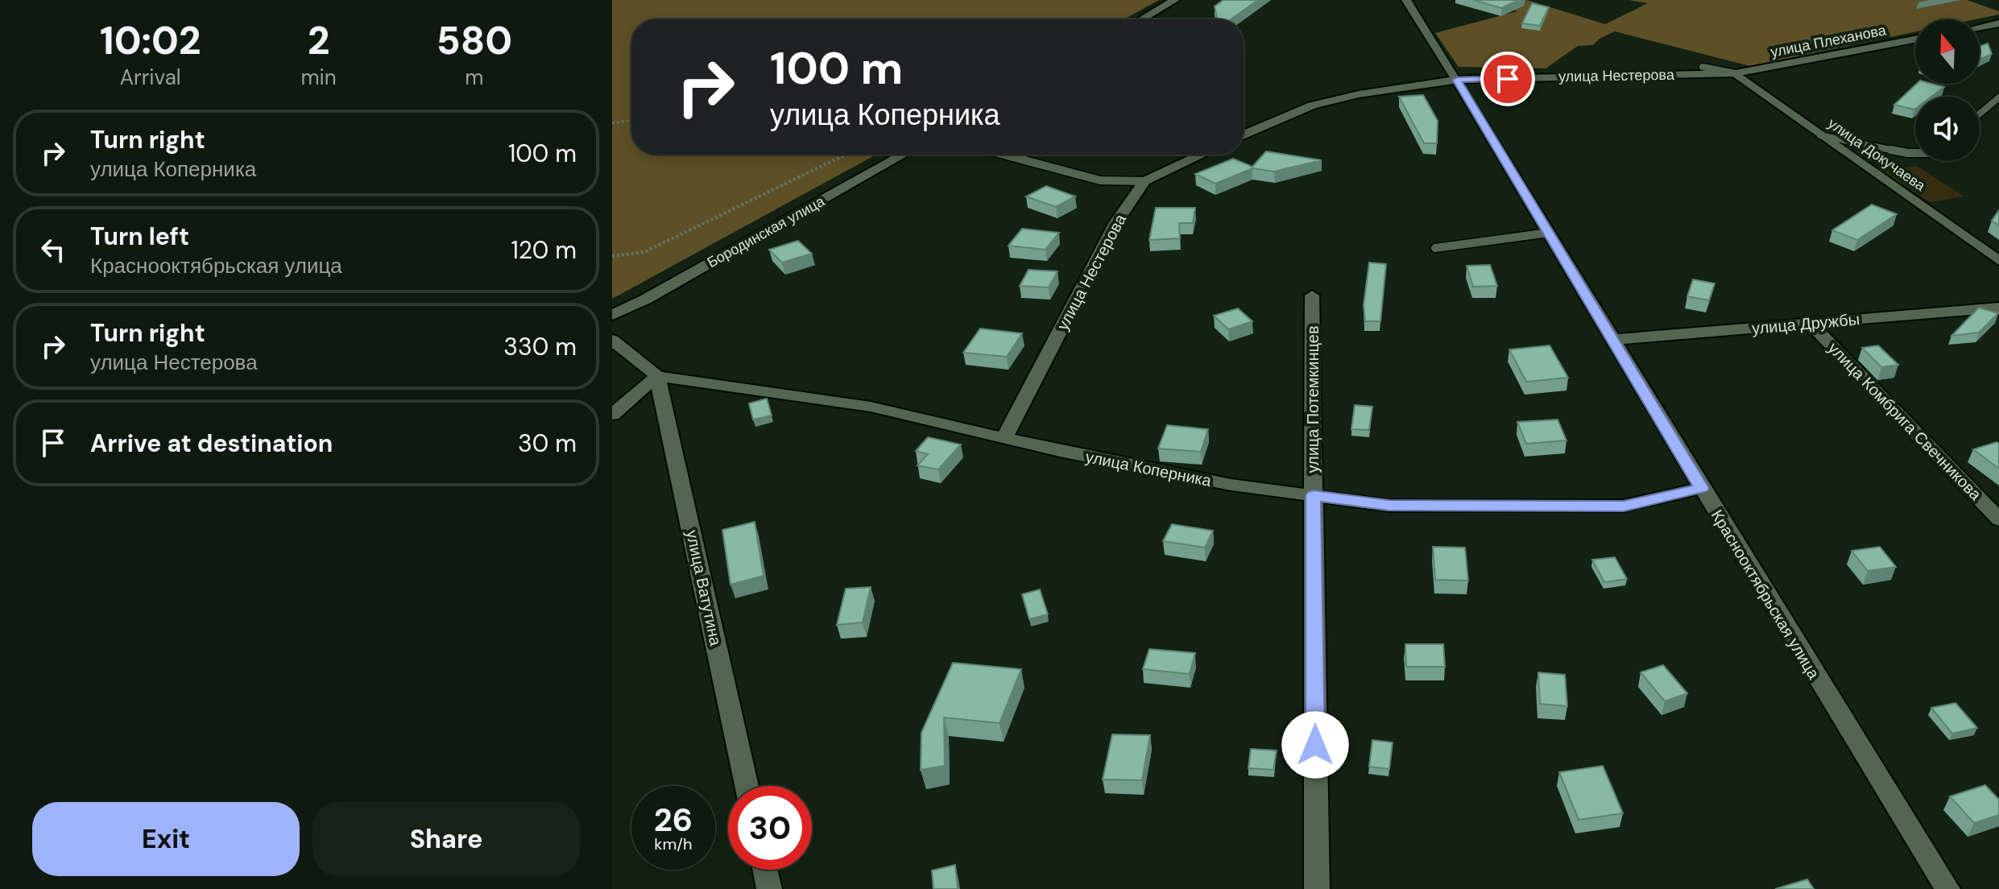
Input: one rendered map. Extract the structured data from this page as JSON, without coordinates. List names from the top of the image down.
{
  "streets": {
    "street": [
      "улица Плеханова",
      "улица Нестерова",
      "улица Докучаева",
      "Бородинская улица",
      "улица Дружбы",
      "улица Потемкинцев",
      "улица Комбрига Свечникова",
      "улица Коперника",
      "улица Ватутина",
      "Краснооктябрьская улица"
    ]
  },
  "crossings": [
    ["улица Плеханова", "улица Нестерова"],
    ["улица Плеханова", "улица Докучаева"],
    ["улица Нестерова", "улица Докучаева"],
    ["улица Нестерова", "улица Коперника"],
    ["улица Нестерова", "Краснооктябрьская улица"],
    ["улица Дружбы", "улица Комбрига Свечникова"],
    ["улица Дружбы", "Краснооктябрьская улица"],
    ["улица Потемкинцев", "улица Коперника"],
    ["улица Коперника", "улица Ватутина"],
    ["улица Коперника", "Краснооктябрьская улица"]
  ],
  "north": "top",
  "page": {
    "eta": [
      "10:02",
      "Arrival",
      "2",
      "min",
      "580",
      "m"
    ],
    "turn": ["100 m", "улица Коперника"],
    "list": [
      {
        "name": "Turn right",
        "note": "улица Коперника",
        "value": "100 m"
      },
      {
        "name": "Turn left",
        "note": "Краснооктябрьская улица",
        "value": "120 m"
      },
      {
        "name": "Turn right",
        "note": "улица Нестерова",
        "value": "330 m"
      },
      {
        "name": "Arrive at destination",
        "value": "30 m"
      }
    ],
    "speed": "26 km/h",
    "limit": "30",
    "buttons": ["Exit", "Share"]
  }
}
